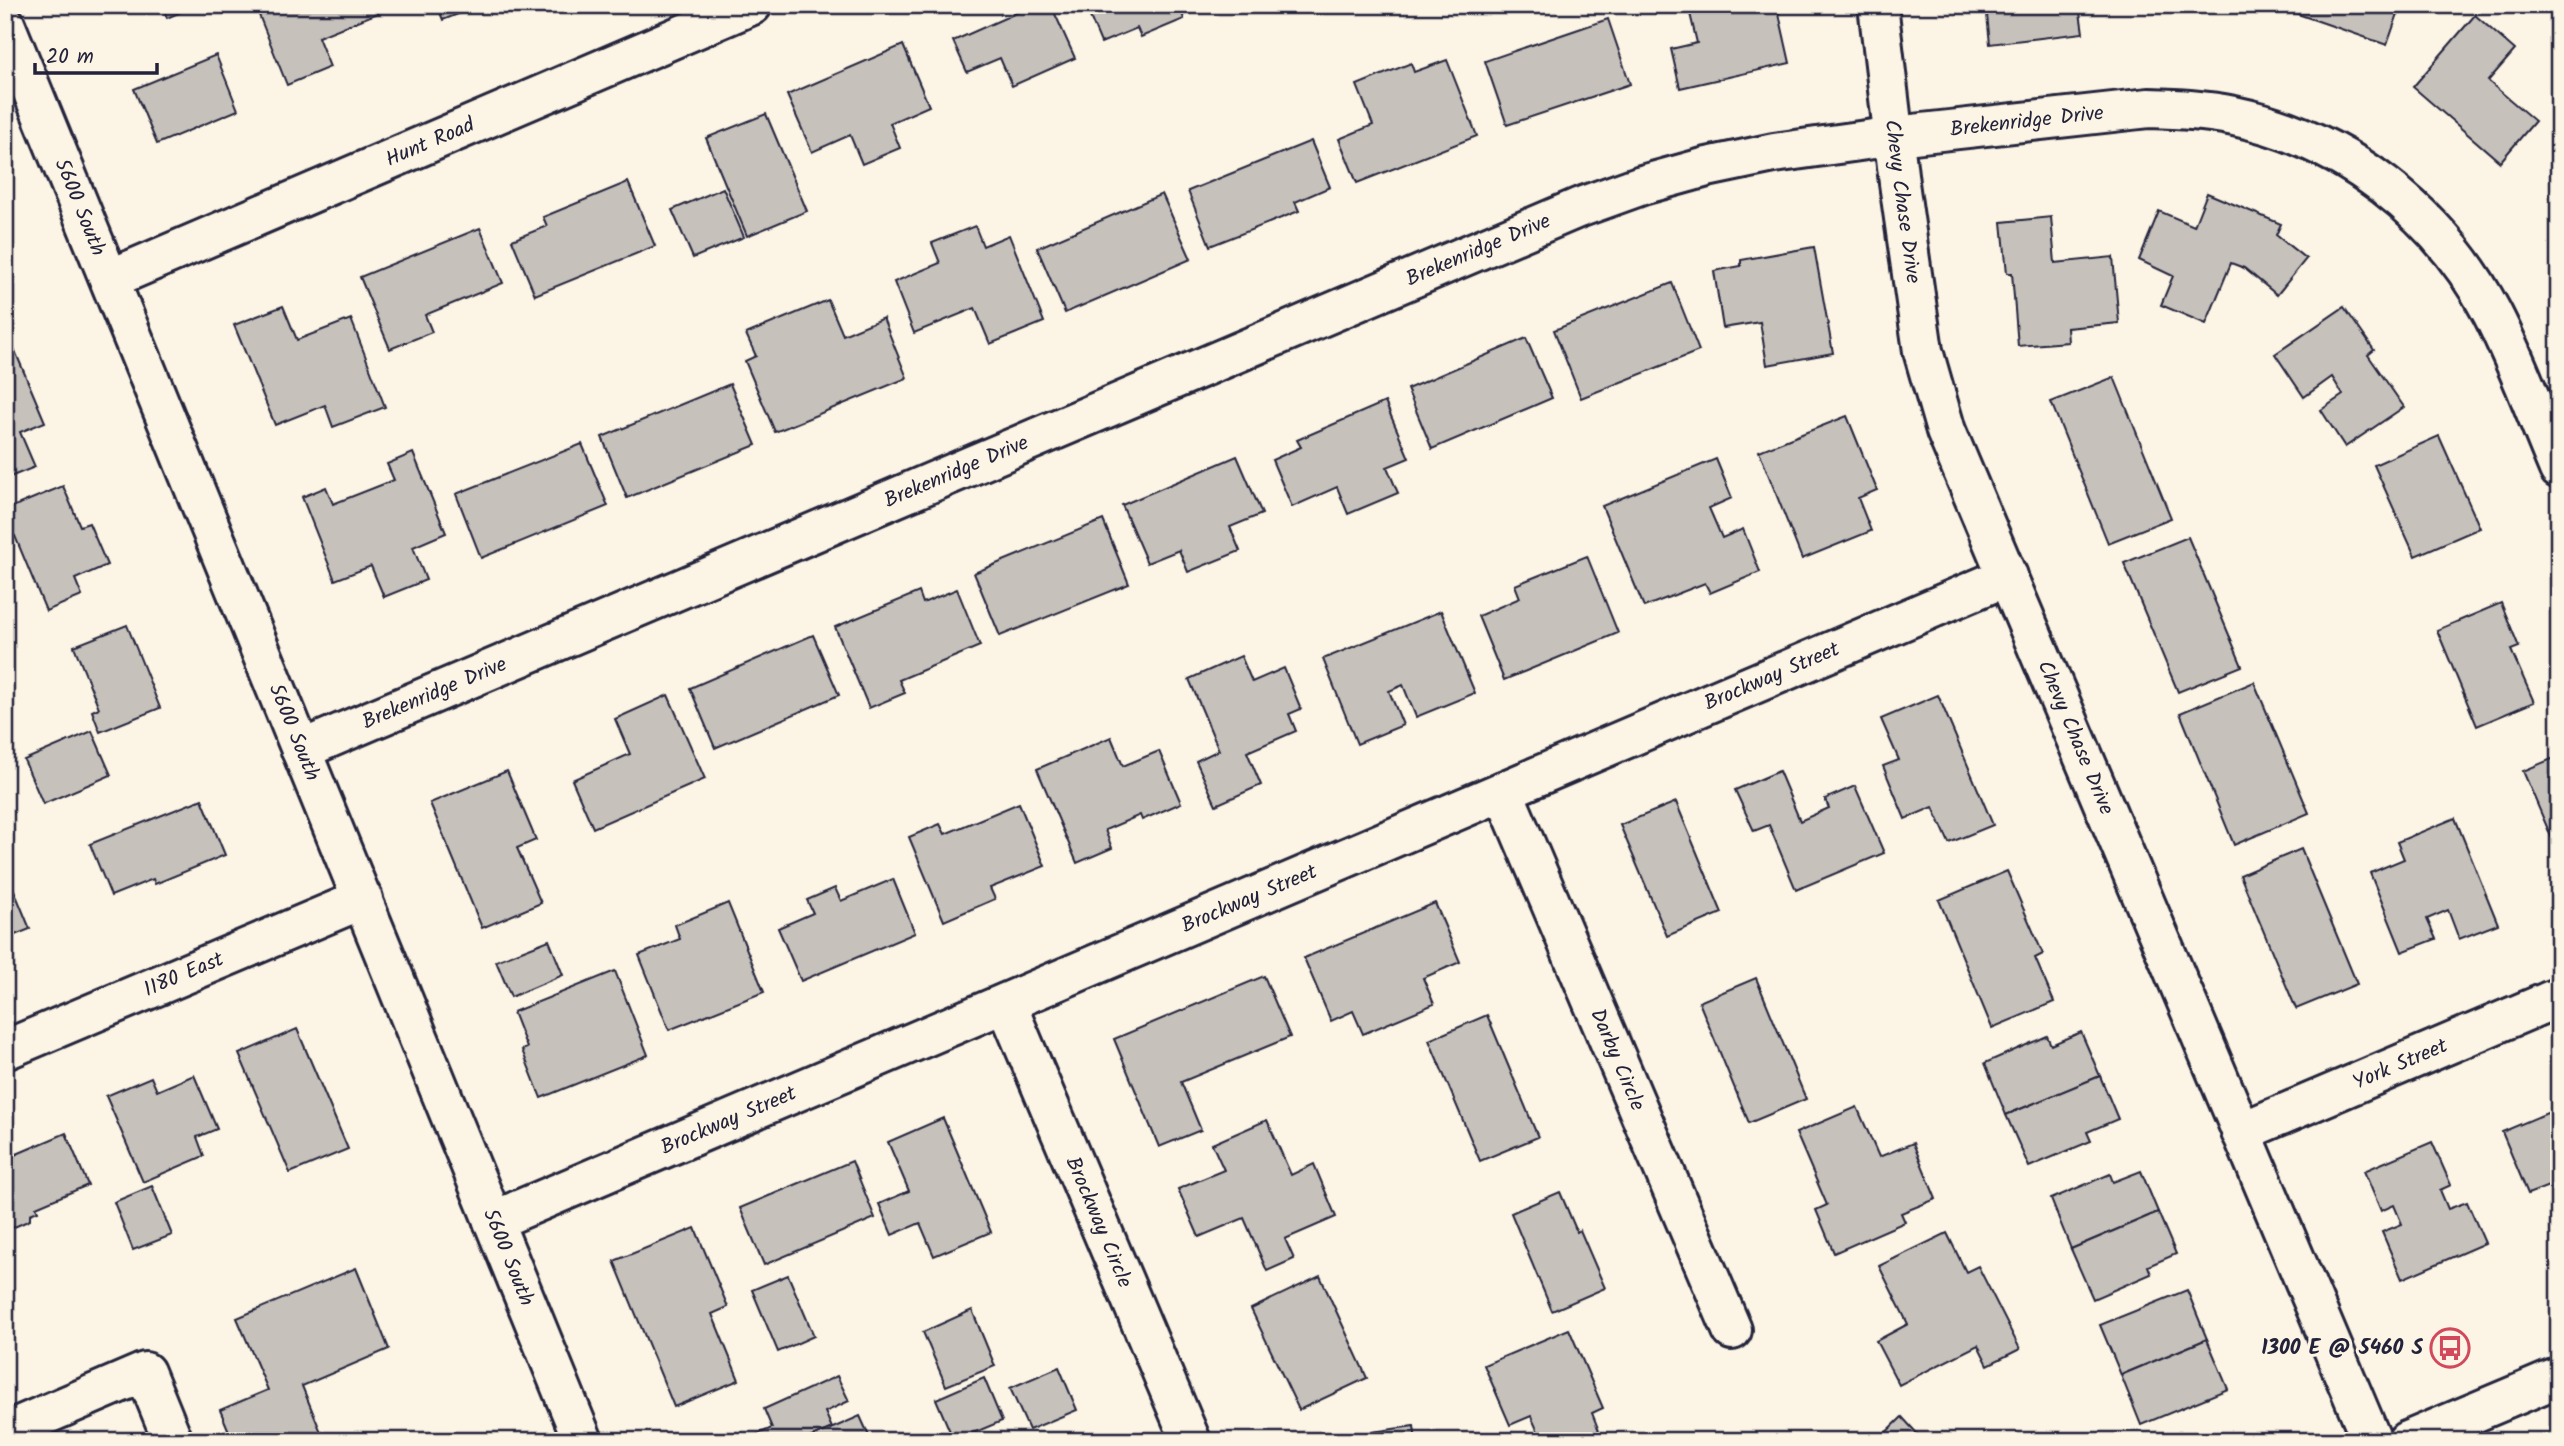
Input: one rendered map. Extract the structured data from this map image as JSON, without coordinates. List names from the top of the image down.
{
  "streets": {
    "street": [
      "Brekenridge Drive",
      "Hunt Road",
      "Chevy Chase Drive",
      "5600 South",
      "Brockway Street",
      "1180 East",
      "Darby Circle",
      "York Street",
      "Brockway Circle"
    ]
  },
  "crossings": [
    ["Brekenridge Drive", "Chevy Chase Drive"],
    ["Brekenridge Drive", "5600 South"],
    ["Hunt Road", "5600 South"],
    ["Chevy Chase Drive", "Brockway Street"],
    ["Chevy Chase Drive", "York Street"],
    ["5600 South", "Brockway Street"],
    ["5600 South", "1180 East"],
    ["Brockway Street", "Darby Circle"],
    ["Brockway Street", "Brockway Circle"]
  ],
  "places": {
    "bus stop": ["1300 E @ 5460 S"]
  },
  "scale_bar": "20 m"
}
